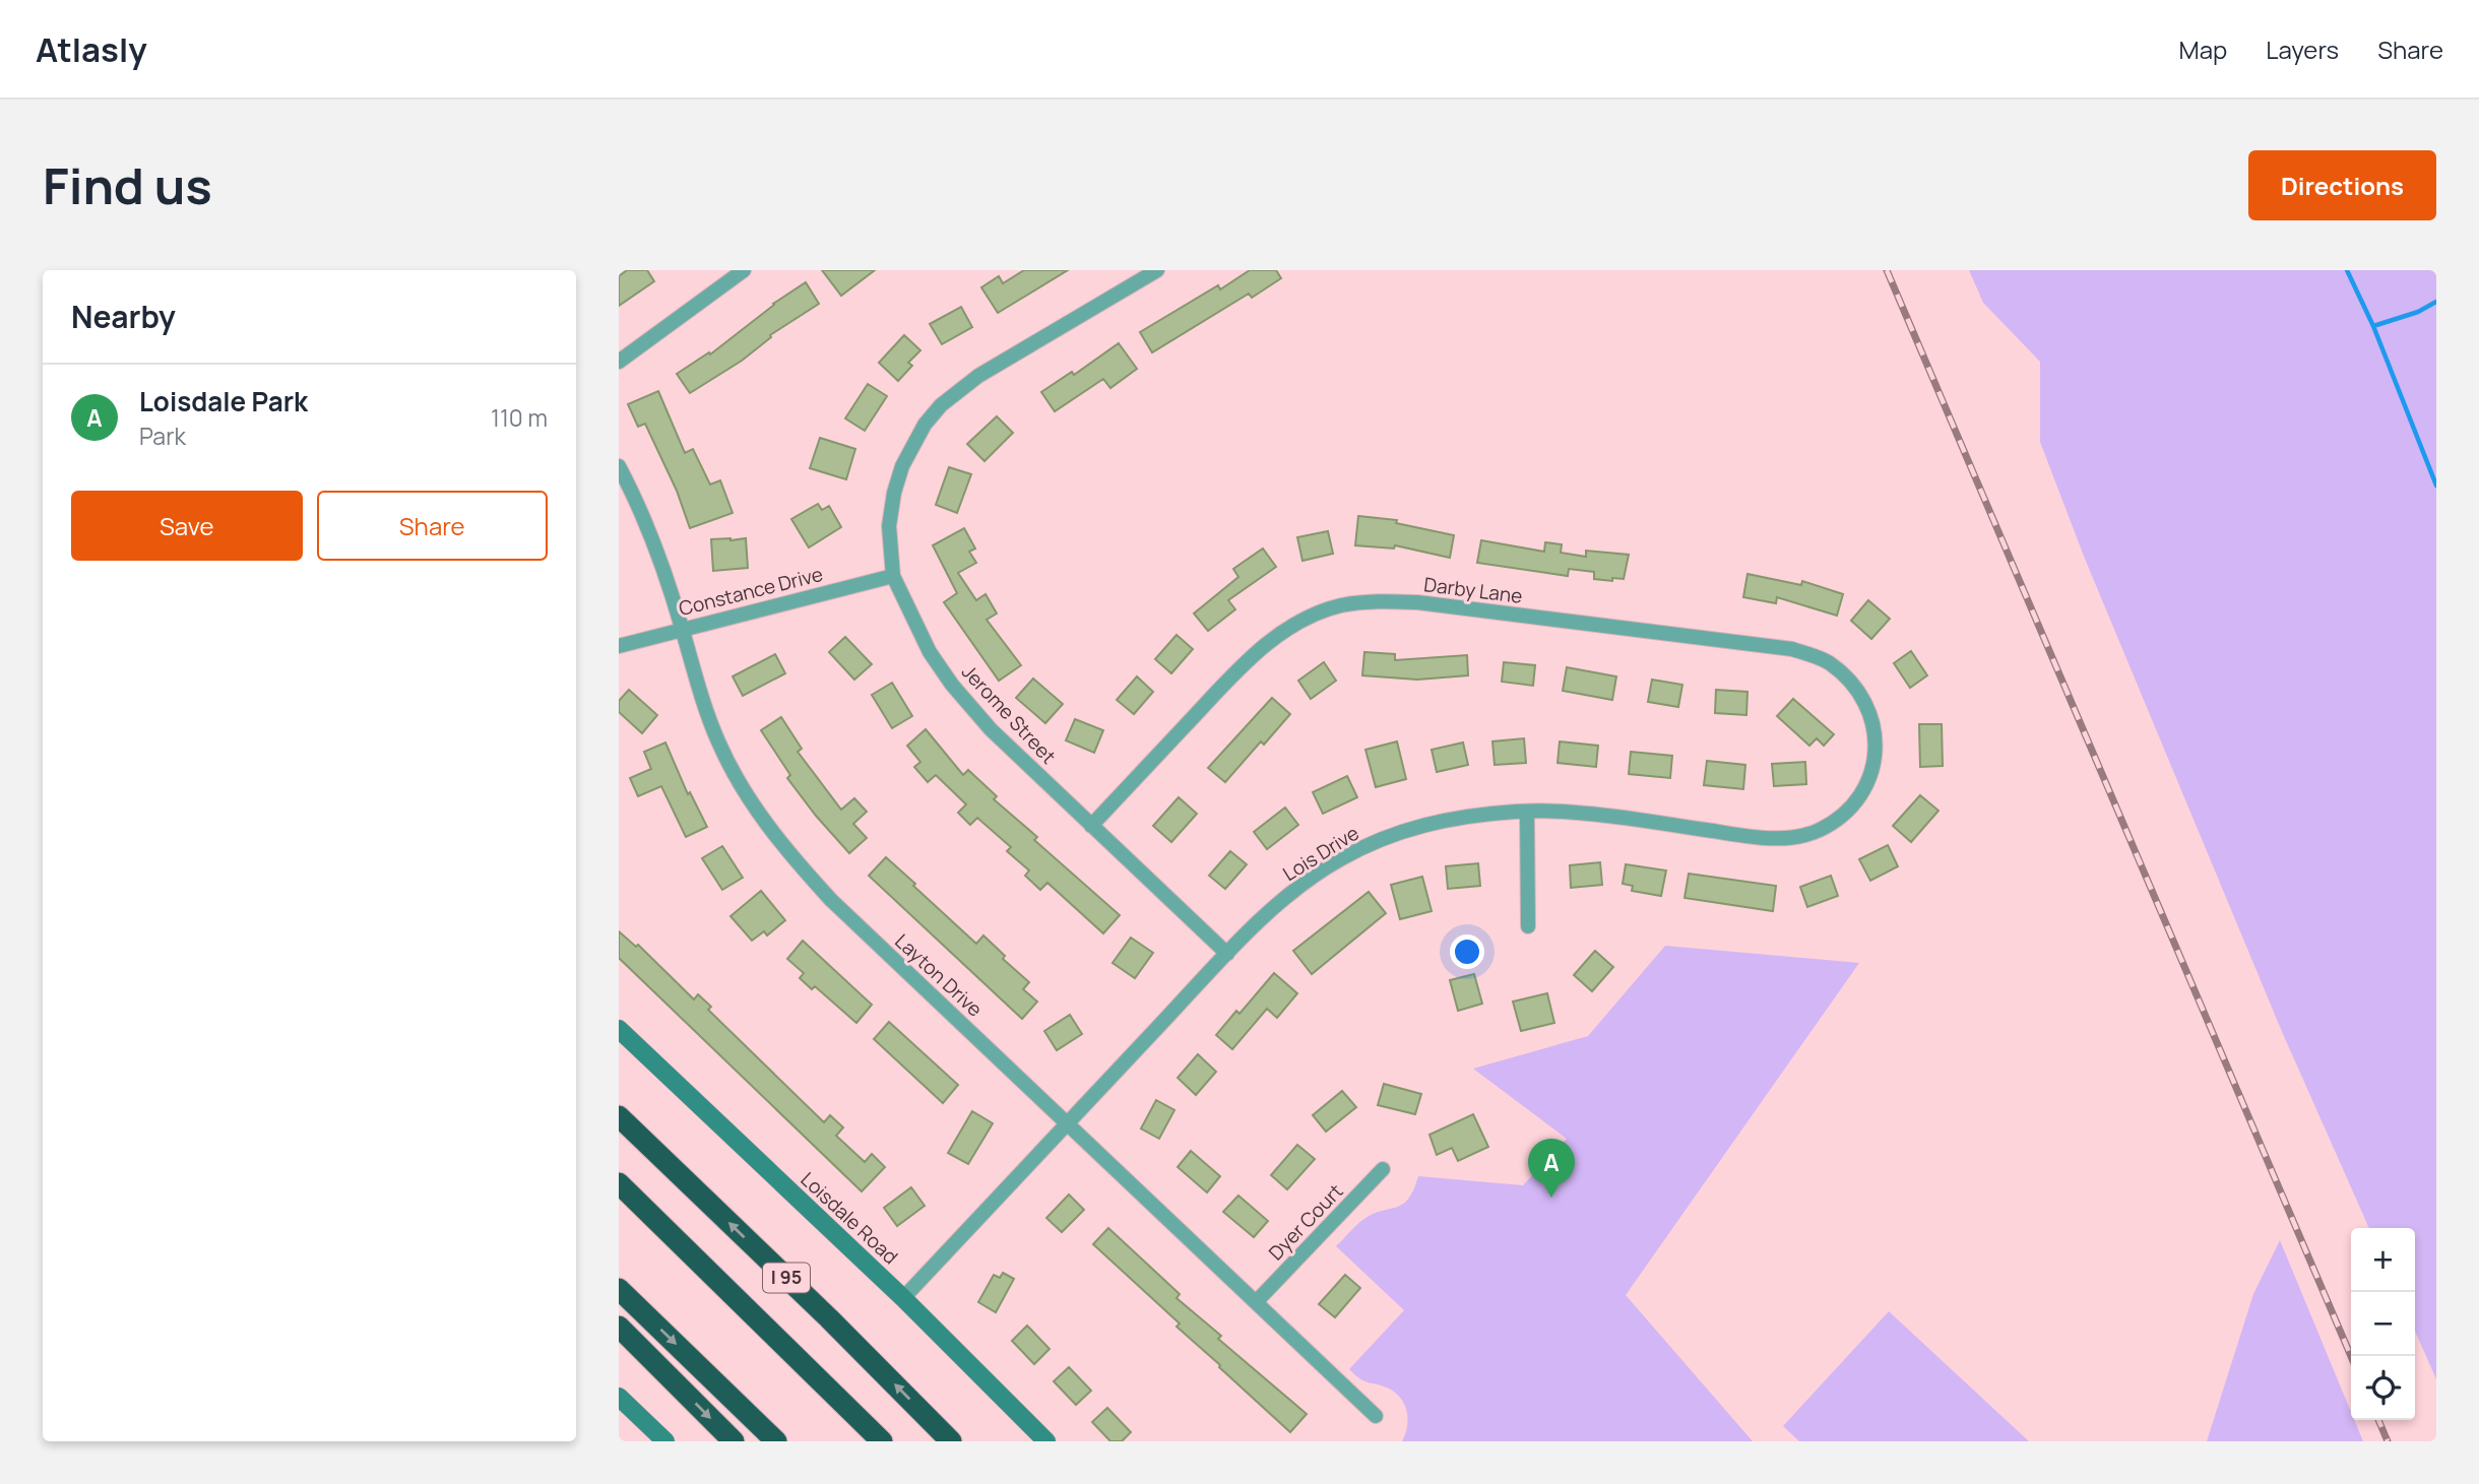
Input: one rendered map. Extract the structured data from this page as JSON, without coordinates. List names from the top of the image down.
{
  "streets": {
    "highway": ["I 95"],
    "main road": ["Loisdale Road"],
    "street": [
      "Darby Lane",
      "Constance Drive",
      "Jerome Street",
      "Lois Drive",
      "Layton Drive",
      "Dyer Court"
    ]
  },
  "crossings": [
    ["Darby Lane", "Jerome Street"],
    ["Darby Lane", "Lois Drive"],
    ["Constance Drive", "Jerome Street"],
    ["Constance Drive", "Layton Drive"],
    ["Jerome Street", "Lois Drive"],
    ["Lois Drive", "Layton Drive"],
    ["Lois Drive", "Loisdale Road"],
    ["Layton Drive", "Dyer Court"]
  ],
  "page": {
    "header": "Atlasly",
    "nav": ["Map", "Layers", "Share"],
    "buttons": [
      "Directions",
      ["Save", "Share"]
    ],
    "title": "Find us",
    "heading": "Nearby",
    "list": [
      {
        "mark": "A",
        "name": "Loisdale Park",
        "note": "Park",
        "value": "110 m"
      }
    ],
    "pins": "A",
    "map_buttons": ["+", "−"]
  }
}
